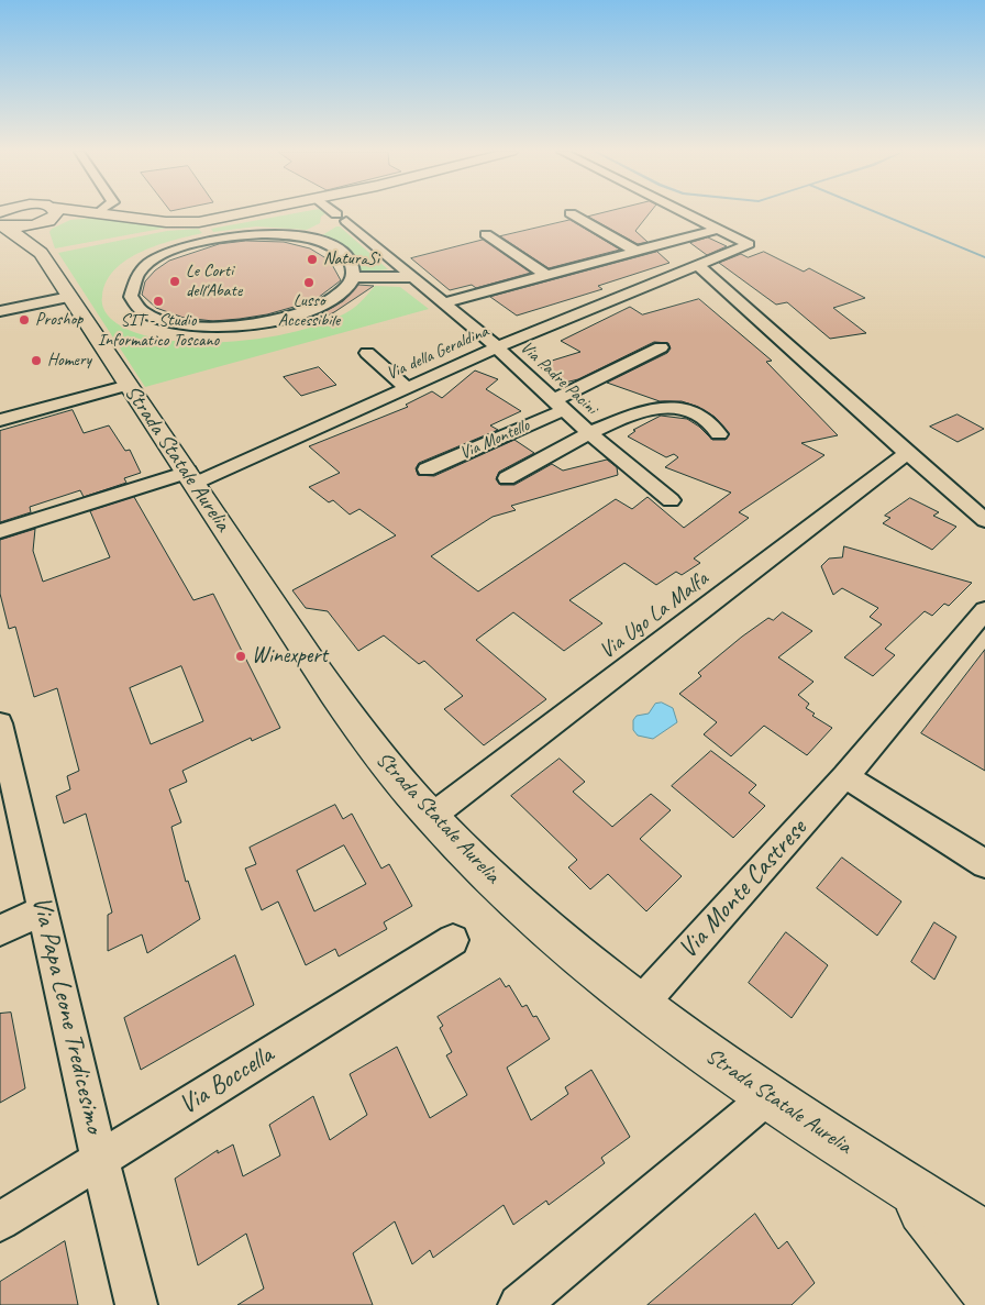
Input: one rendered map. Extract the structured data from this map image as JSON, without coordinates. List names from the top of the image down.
{
  "streets": {
    "main road": ["Strada Statale Aurelia"],
    "street": [
      "Via della Geraldina",
      "Via Padre Pacini",
      "Via Montello",
      "Via Ugo La Malfa",
      "Via Monte Castrese",
      "Via Papa Leone Tredicesimo",
      "Via Boccella"
    ]
  },
  "crossings": [
    ["Via della Geraldina", "Via Padre Pacini"],
    ["Via della Geraldina", "Strada Statale Aurelia"],
    ["Via Padre Pacini", "Via Montello"],
    ["Strada Statale Aurelia", "Via Ugo La Malfa"],
    ["Strada Statale Aurelia", "Via Monte Castrese"],
    ["Via Papa Leone Tredicesimo", "Via Boccella"]
  ],
  "places": [
    "NaturaSì",
    "Le Corti dell'Abate",
    "Lusso Accessibile",
    "SIT - Studio Informatico Toscano",
    "Proshop",
    "Homery",
    "Winexpert"
  ]
}
